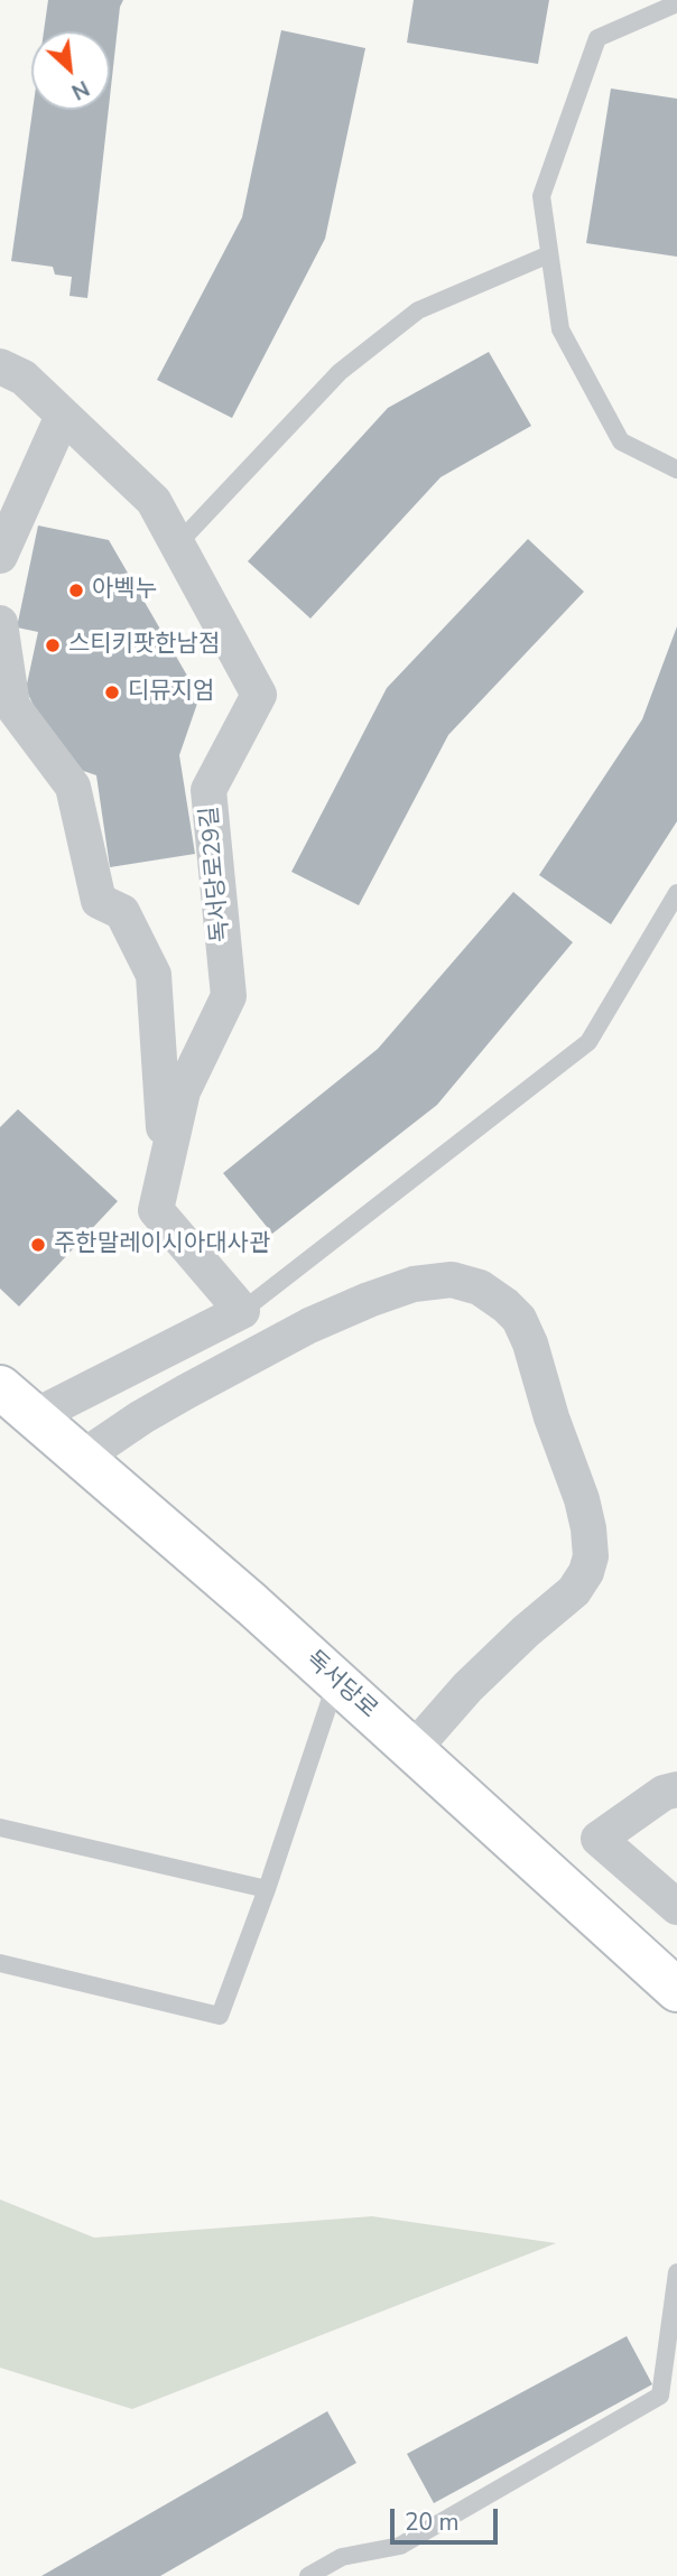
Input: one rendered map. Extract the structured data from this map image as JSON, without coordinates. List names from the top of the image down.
{
  "streets": {
    "main road": ["독서당로"],
    "street": ["독서당로29길"]
  },
  "places": [
    "아벡누",
    "스티키팟한남점",
    "디뮤지엄",
    "주한말레이시아대사관"
  ],
  "scale_bar": "20 m",
  "north": "bottom right"
}
